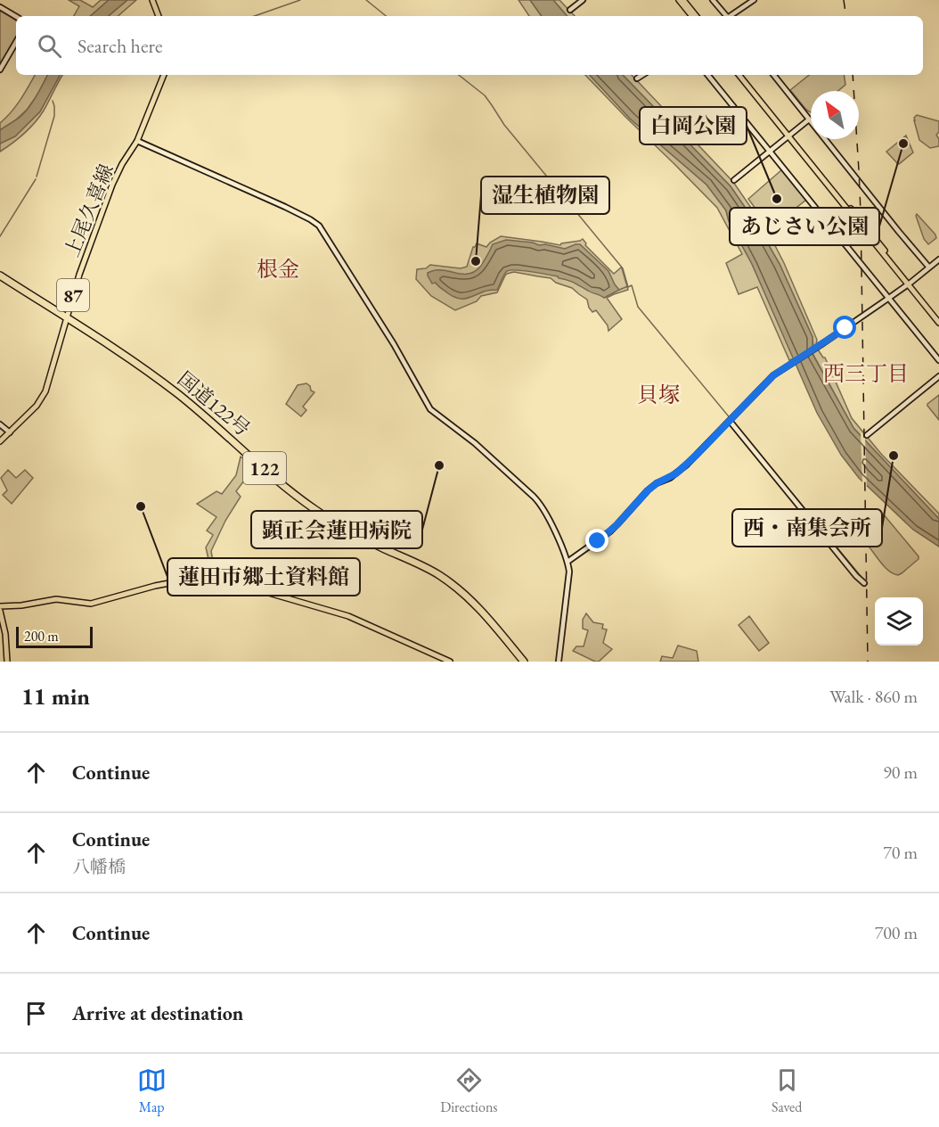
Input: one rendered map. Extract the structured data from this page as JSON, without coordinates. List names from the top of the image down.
{
  "streets": {
    "highway": ["国道122号", "122"],
    "main road": ["上尾久喜線", "87"]
  },
  "crossings": [
    ["上尾久喜線", "国道122号"]
  ],
  "districts": ["根金", "西三丁目", "貝塚"],
  "places": [
    "あじさい公園",
    "白岡公園",
    "湿生植物園",
    "西・南集会所",
    "顕正会蓮田病院",
    "蓮田市郷土資料館"
  ],
  "scale_bar": "200 m",
  "north": "top left",
  "page": {
    "search": "Search here",
    "scale": "200 m",
    "heading": ["11 min", "Walk · 860 m"],
    "list": [
      ["Continue", "90 m"],
      ["Continue", "八幡橋", "70 m"],
      ["Continue", "700 m"],
      "Arrive at destination"
    ],
    "nav": ["Map", "Directions", "Saved"]
  }
}
